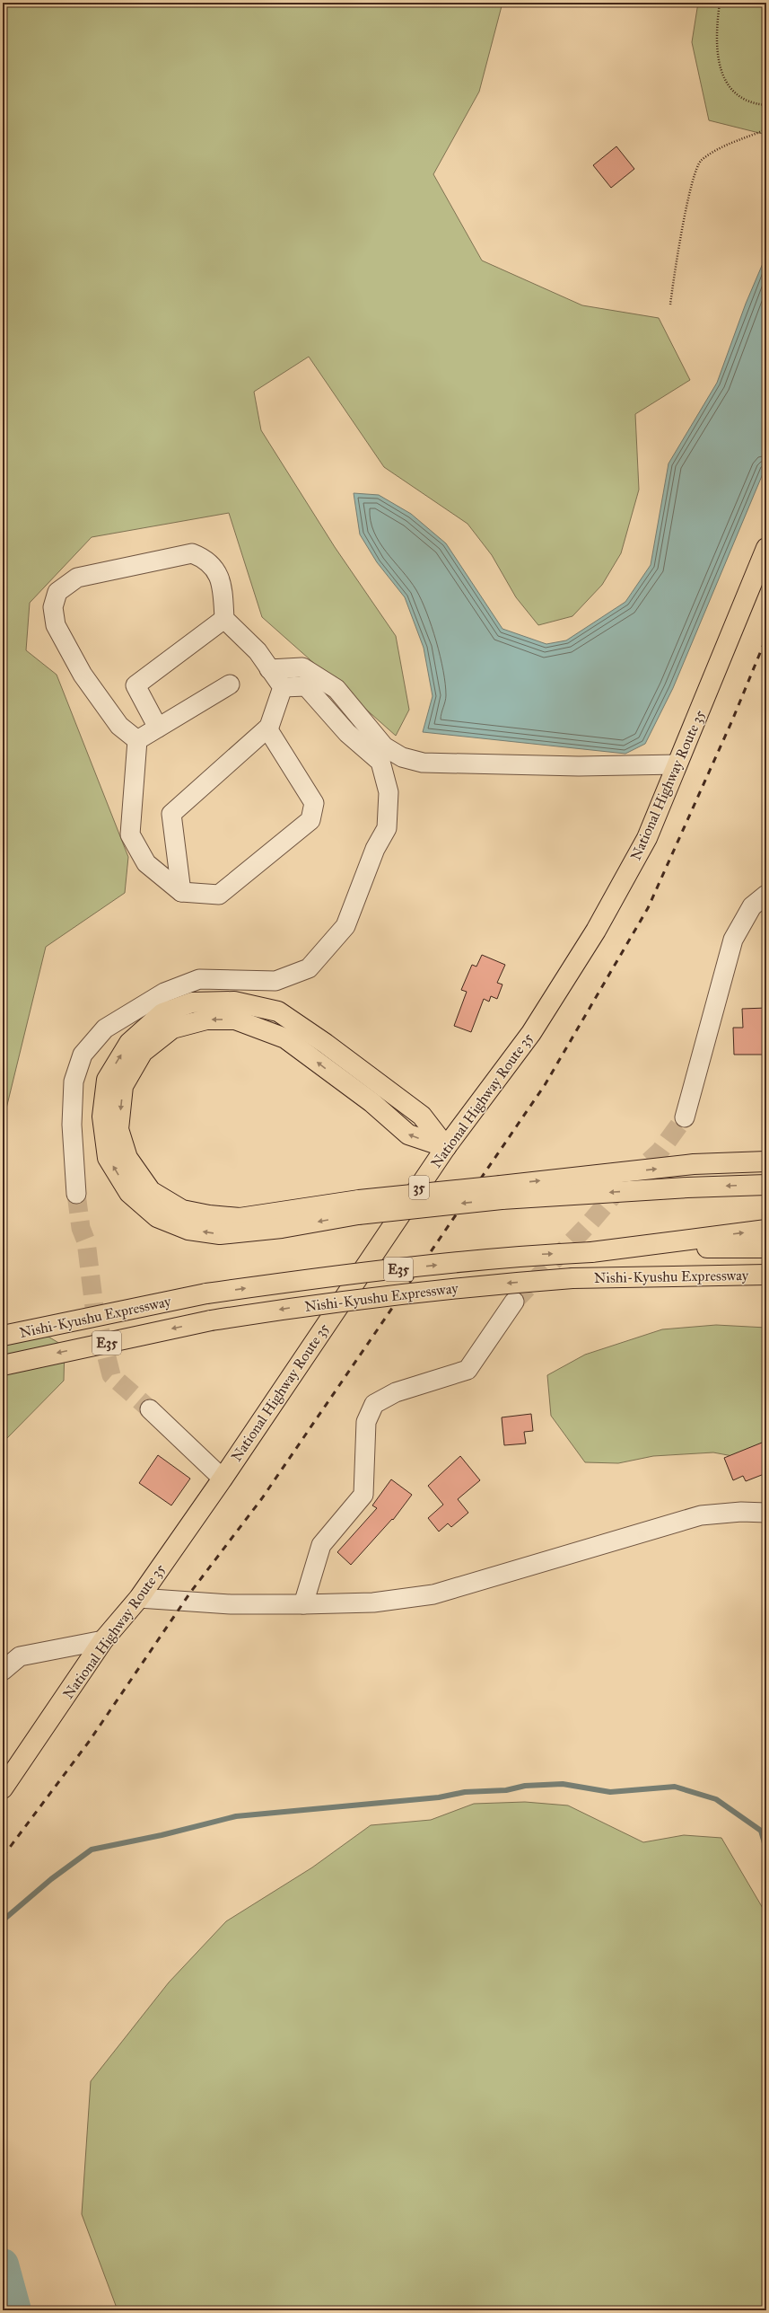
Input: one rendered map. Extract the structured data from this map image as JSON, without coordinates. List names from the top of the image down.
{
  "streets": {
    "highway": [
      "National Highway Route 35",
      "35",
      "E35",
      "Nishi-Kyushu Expressway"
    ]
  }
}
